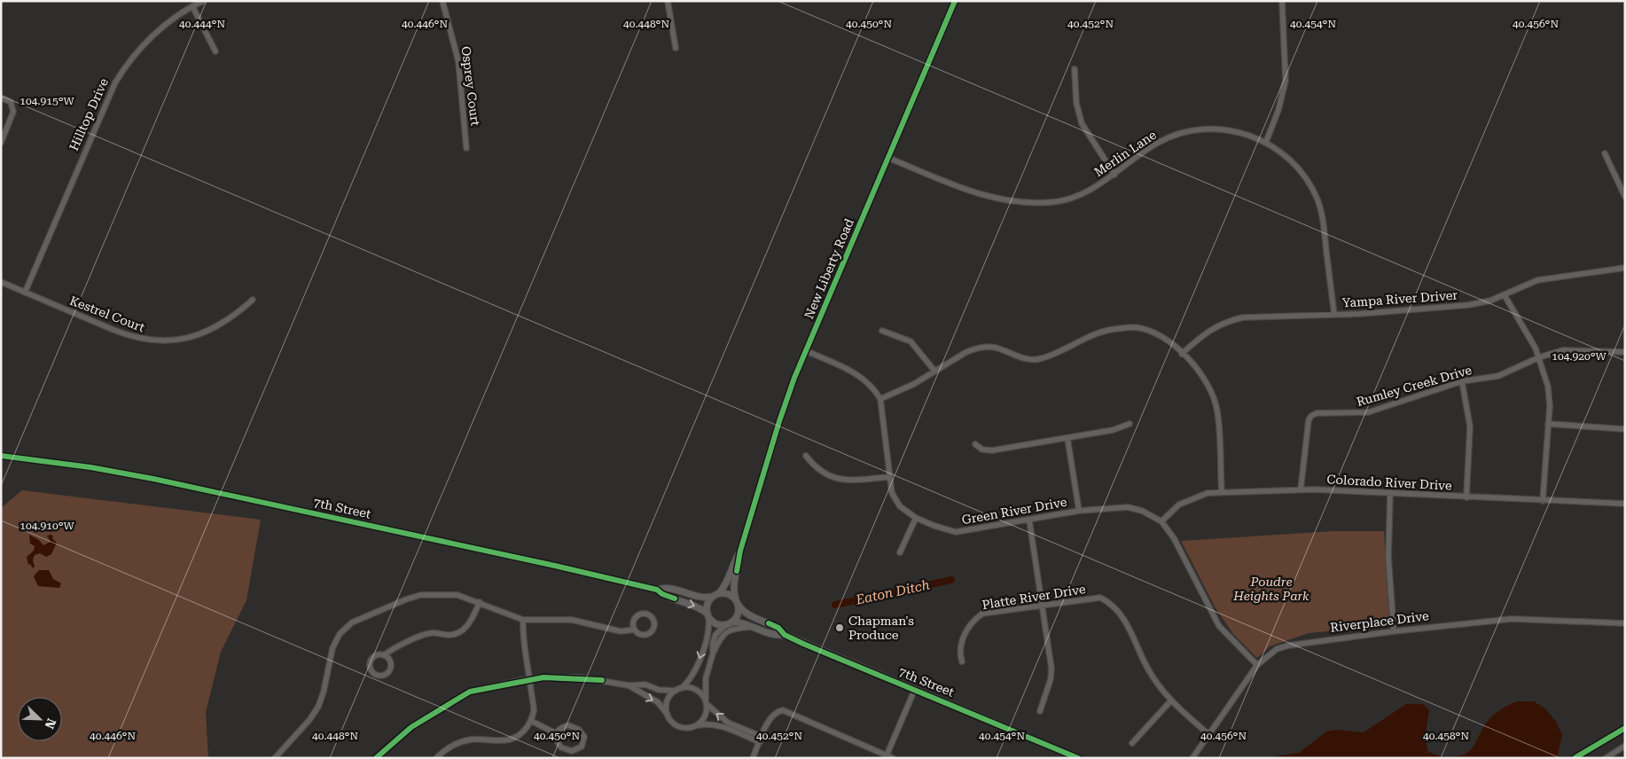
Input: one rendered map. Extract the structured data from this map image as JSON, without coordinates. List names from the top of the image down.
{
  "streets": {
    "street": [
      "Osprey Court",
      "Hilltop Drive",
      "Merlin Lane",
      "New Liberty Road",
      "Yampa River Driver",
      "Kestrel Court",
      "Rumley Creek Drive",
      "Colorado River Drive",
      "7th Street",
      "Green River Drive",
      "Platte River Drive",
      "Riverplace Drive"
    ]
  },
  "crossings": [
    ["Hilltop Drive", "Kestrel Court"],
    ["Merlin Lane", "New Liberty Road"],
    ["Merlin Lane", "Yampa River Driver"],
    ["New Liberty Road", "7th Street"],
    ["New Liberty Road", "Green River Drive"],
    ["Rumley Creek Drive", "Colorado River Drive"],
    ["Colorado River Drive", "Green River Drive"],
    ["Green River Drive", "Riverplace Drive"],
    ["Platte River Drive", "Riverplace Drive"]
  ],
  "water": ["Eaton Ditch"],
  "parks": ["Poudre Heights Park"],
  "places": ["Chapman's Produce"],
  "north": "bottom right",
  "coordinates": [
    "40.444°N",
    "40.446°N",
    "40.448°N",
    "40.450°N",
    "40.452°N",
    "40.454°N",
    "40.456°N",
    "104.915°W",
    "104.920°W",
    "104.910°W",
    "40.458°N"
  ]
}
